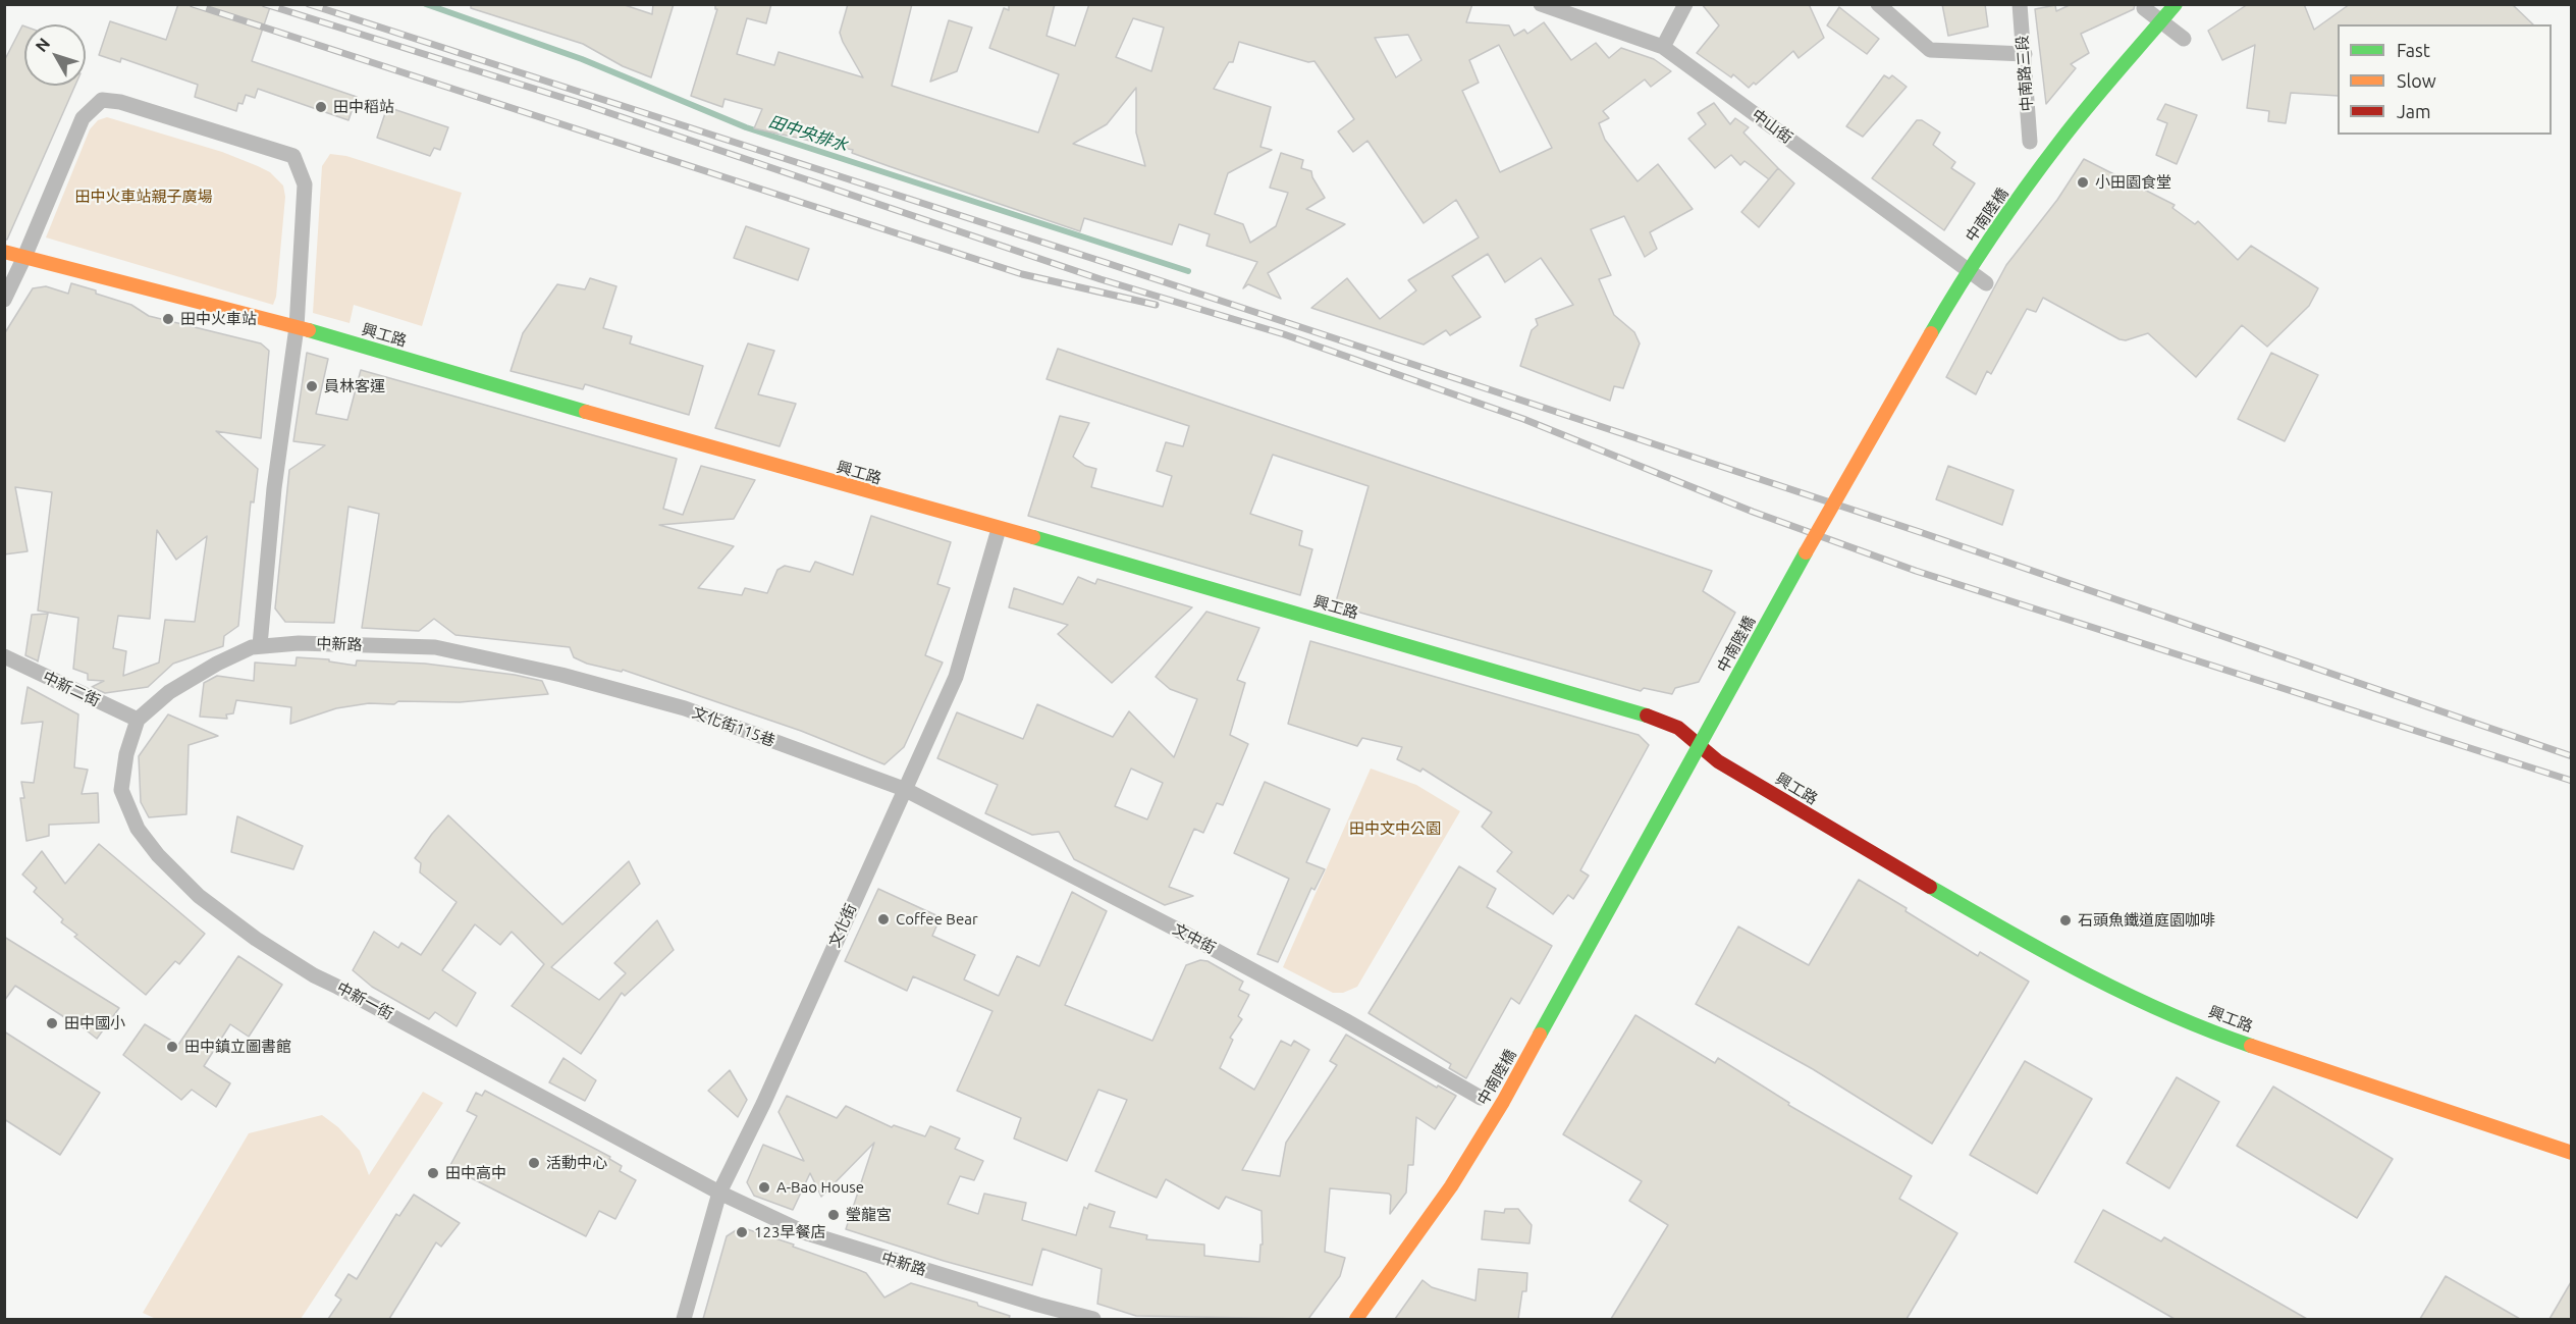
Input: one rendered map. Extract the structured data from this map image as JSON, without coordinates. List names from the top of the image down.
{
  "streets": {
    "street": [
      "中南路三段",
      "中山街",
      "中南陸橋",
      "興工路",
      "中新路",
      "中新二街",
      "文化街115巷",
      "文化街",
      "文中街",
      "中新一街"
    ]
  },
  "crossings": [
    ["興工路", "文化街"],
    ["中新路", "中新二街"],
    ["中新路", "文化街115巷"],
    ["中新路", "文化街"],
    ["中新路", "中新一街"],
    ["中新二街", "中新一街"],
    ["文化街115巷", "文化街"],
    ["文化街115巷", "文中街"],
    ["文化街", "文中街"],
    ["文化街", "中新一街"]
  ],
  "water": ["田中央排水"],
  "parks": ["田中火車站親子廣場", "田中文中公園"],
  "places": [
    "田中稻站",
    "小田園食堂",
    "田中火車站",
    "員林客運",
    "Coffee Bear",
    "石頭魚鐵道庭園咖啡",
    "田中國小",
    "田中鎮立圖書館",
    "活動中心",
    "田中高中",
    "A-Bao House",
    "瑩龍宮",
    "123早餐店"
  ],
  "legend": ["Fast", "Slow", "Jam"],
  "north": "top left"
}
